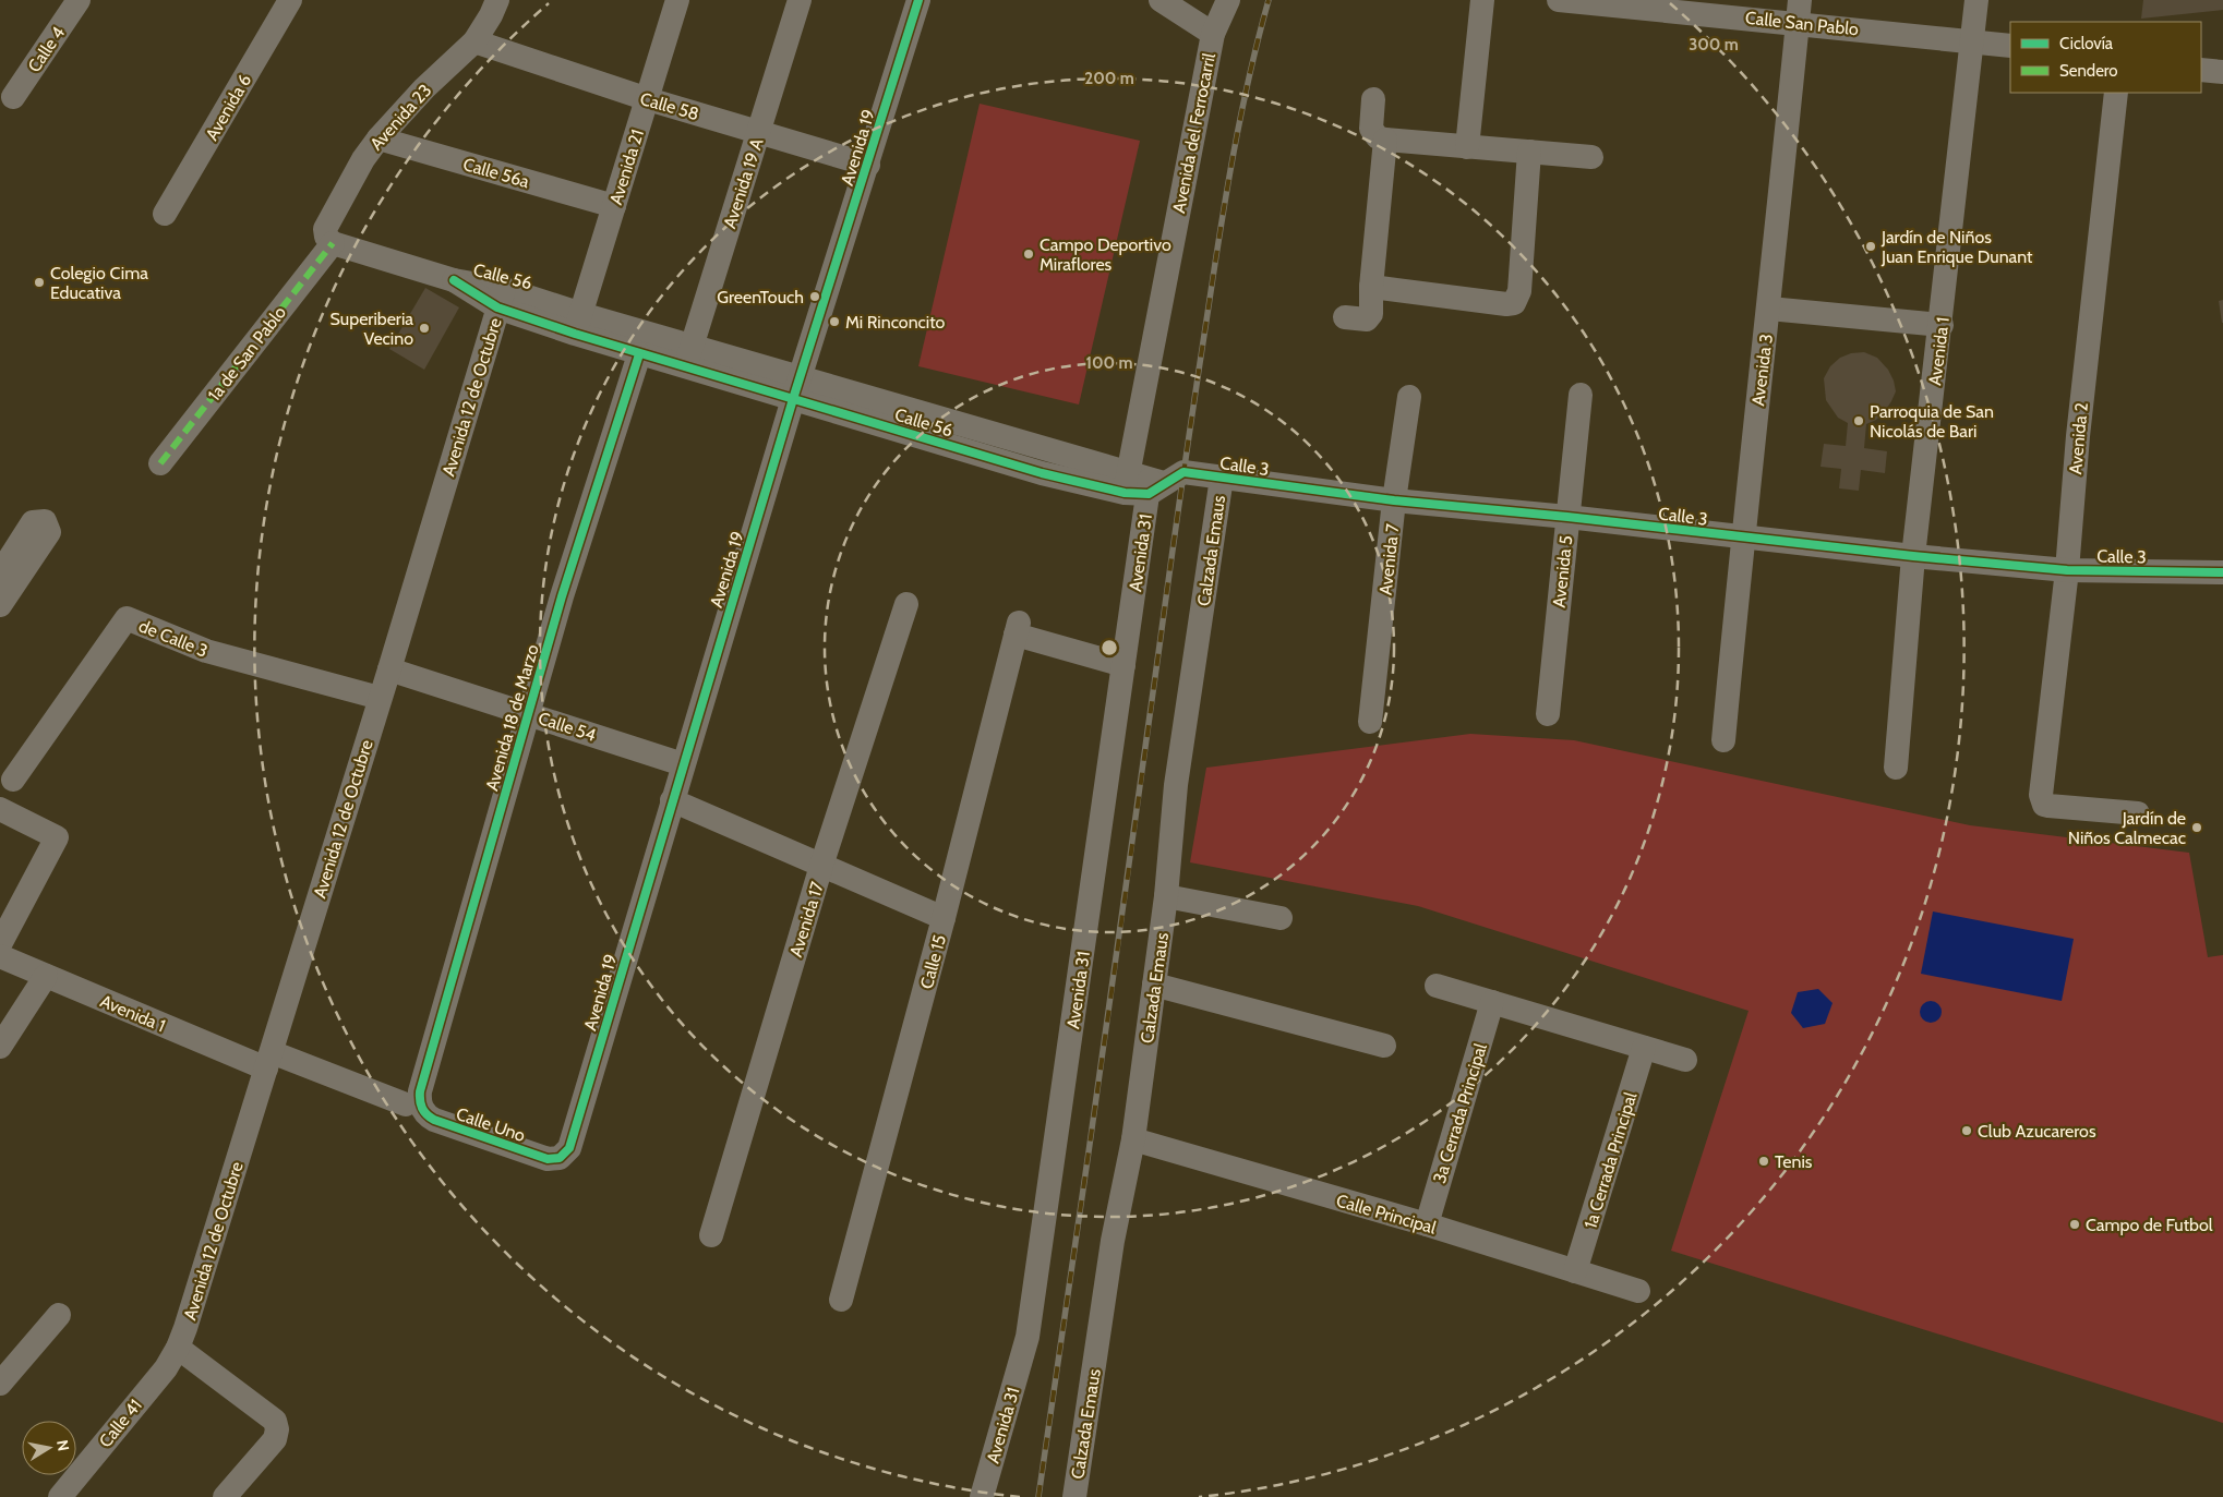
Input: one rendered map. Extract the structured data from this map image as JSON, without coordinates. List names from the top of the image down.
{
  "streets": {
    "street": [
      "Calle San Pablo",
      "Calle 4",
      "Calle 58",
      "Avenida 6",
      "Avenida 23",
      "Avenida del Ferrocarril",
      "Avenida 19",
      "Avenida 21",
      "Calle 56a",
      "Avenida 19 A",
      "Calle 56",
      "Avenida 1",
      "1a de San Pablo",
      "Avenida 3",
      "Avenida 12 de Octubre",
      "Avenida 2",
      "Calle 3",
      "Calzada Emaus",
      "Avenida 31",
      "Avenida 7",
      "Avenida 5",
      "de Calle 3",
      "Avenida 18 de Marzo",
      "Calle 54",
      "Avenida 17",
      "Calle 15",
      "3a Cerrada Principal",
      "Calle Uno",
      "1a Cerrada Principal",
      "Calle Principal",
      "Calle 41"
    ]
  },
  "crossings": [
    ["Calle San Pablo", "Avenida 1"],
    ["Calle San Pablo", "Avenida 3"],
    ["Calle 58", "Avenida 23"],
    ["Calle 58", "Avenida 19"],
    ["Calle 58", "Avenida 21"],
    ["Calle 58", "Avenida 19 A"],
    ["Avenida 23", "Calle 56a"],
    ["Avenida 23", "Calle 56"],
    ["Avenida 23", "1a de San Pablo"],
    ["Avenida del Ferrocarril", "Calle 56"],
    ["Avenida del Ferrocarril", "Calle 3"],
    ["Avenida del Ferrocarril", "Avenida 31"],
    ["Avenida 19", "Calle 56"],
    ["Avenida 19", "Calle 54"],
    ["Avenida 19", "Calle Uno"],
    ["Avenida 21", "Calle 56a"],
    ["Avenida 21", "Calle 56"],
    ["Avenida 19 A", "Calle 56"],
    ["Calle 56", "1a de San Pablo"],
    ["Calle 56", "Avenida 12 de Octubre"],
    ["Calle 56", "Calle 3"],
    ["Calle 56", "Avenida 31"],
    ["Calle 56", "Avenida 18 de Marzo"],
    ["Avenida 1", "Avenida 12 de Octubre"],
    ["Avenida 1", "Calle 3"],
    ["Avenida 3", "Calle 3"],
    ["Avenida 12 de Octubre", "de Calle 3"],
    ["Avenida 12 de Octubre", "Calle 54"],
    ["Avenida 12 de Octubre", "Calle 41"],
    ["Avenida 2", "Calle 3"],
    ["Calle 3", "Calzada Emaus"],
    ["Calle 3", "Avenida 31"],
    ["Calle 3", "Avenida 7"],
    ["Calle 3", "Avenida 5"],
    ["Calzada Emaus", "Calle Principal"],
    ["Avenida 31", "Calle 15"],
    ["Avenida 18 de Marzo", "Calle 54"],
    ["Avenida 18 de Marzo", "Calle Uno"],
    ["3a Cerrada Principal", "Calle Principal"],
    ["1a Cerrada Principal", "Calle Principal"]
  ],
  "places": [
    "Jardín de Niños Juan Enrique Dunant",
    "Campo Deportivo Miraflores",
    "Colegio Cima Educativa",
    "GreenTouch",
    "Mi Rinconcito",
    "Superiberia Vecino",
    "Parroquia de San Nicolás de Bari",
    "Jardín de Niños Calmecac",
    "Club Azucareros",
    "Tenis",
    "Campo de Futbol"
  ],
  "legend": ["Ciclovía", "Sendero"],
  "north": "right",
  "rings": ["300 m", "200 m", "100 m"]
}
